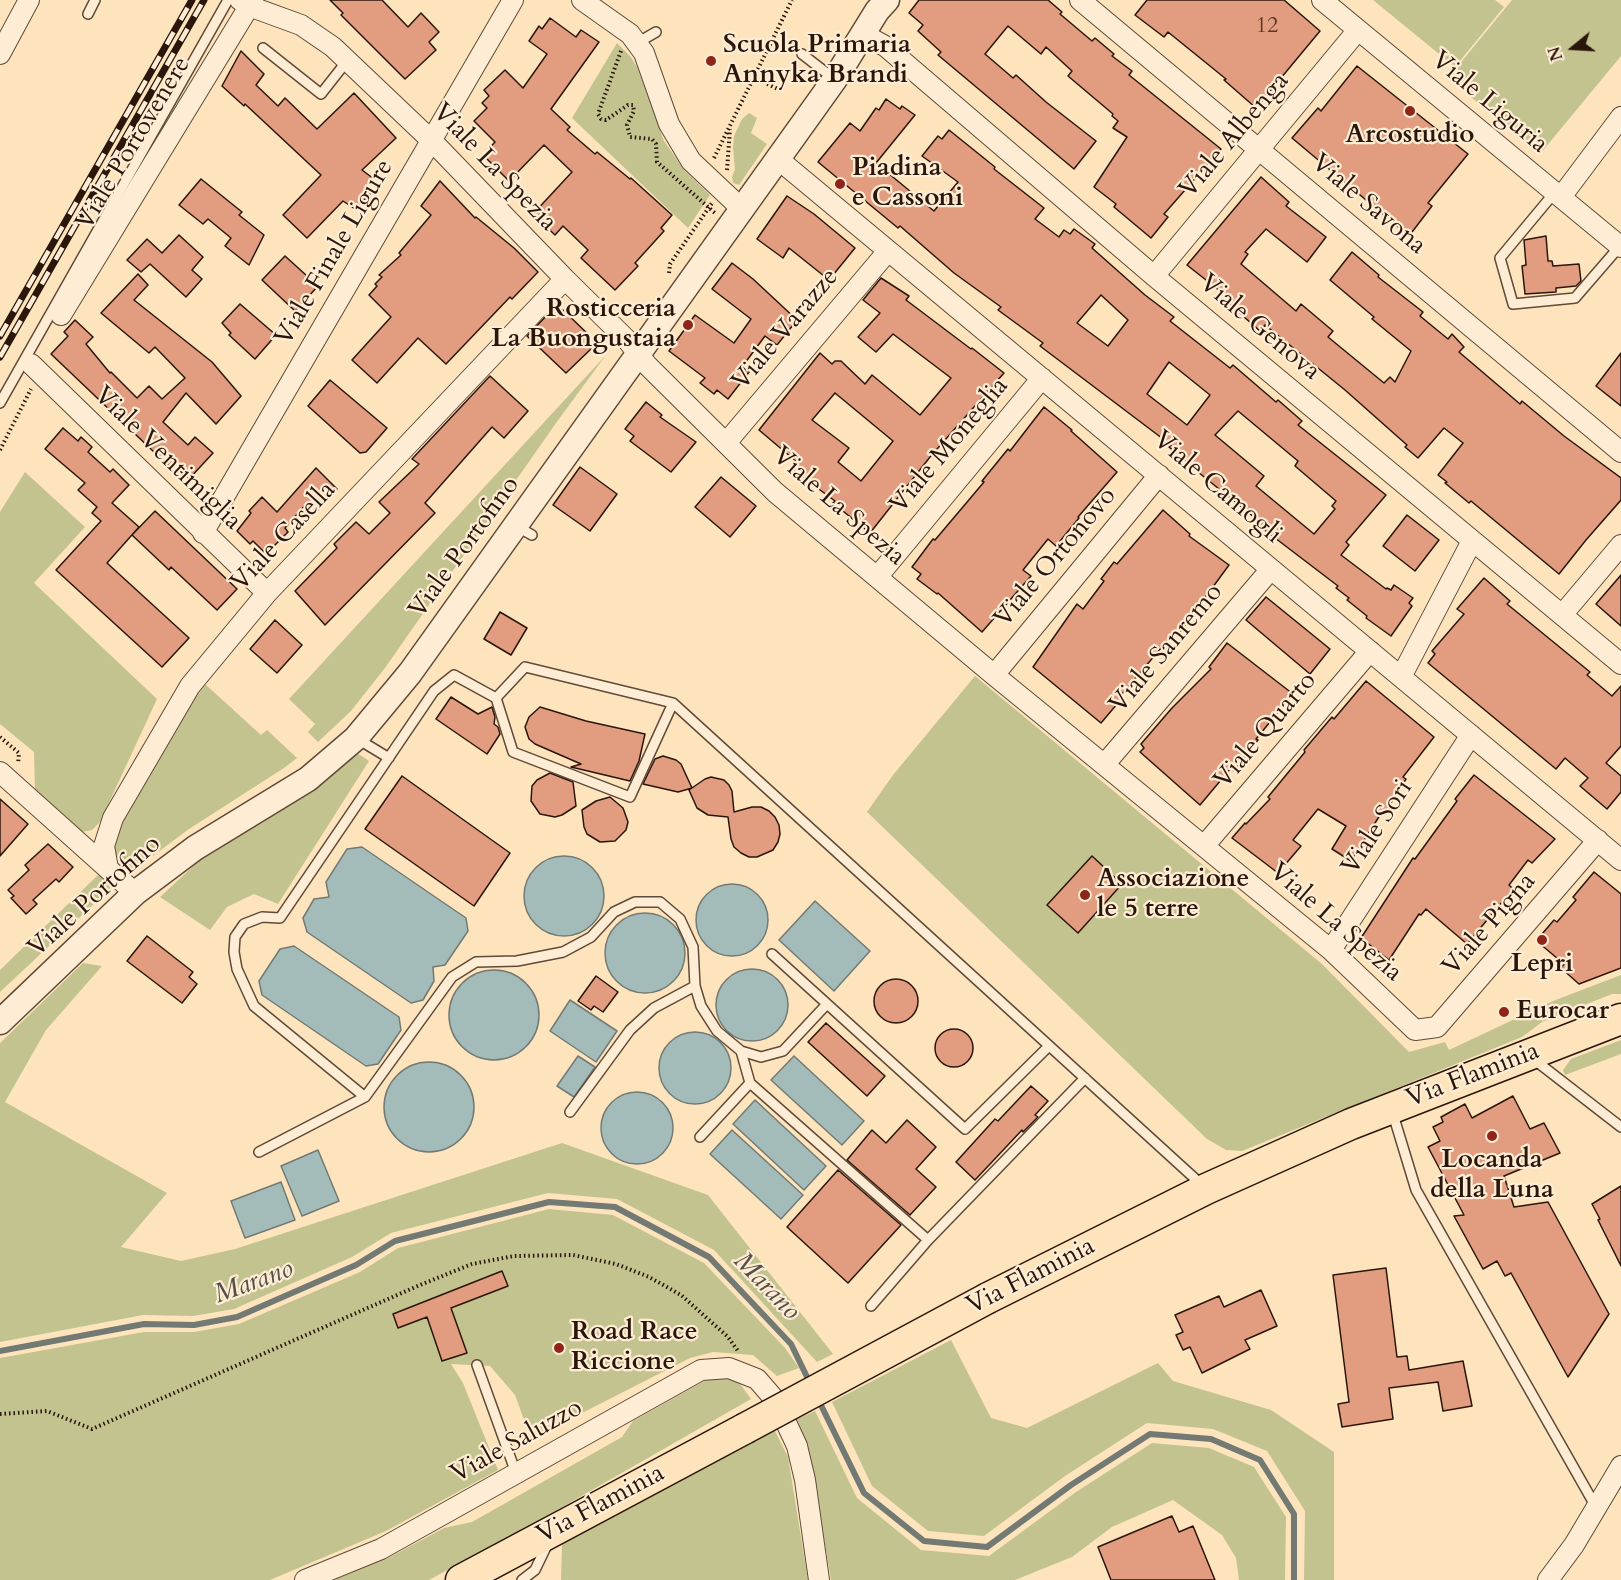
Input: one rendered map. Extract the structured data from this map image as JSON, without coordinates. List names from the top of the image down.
{
  "streets": {
    "main road": ["Via Flaminia"],
    "street": [
      "Viale Liguria",
      "Viale Albenga",
      "Viale Portovenere",
      "Viale La Spezia",
      "Viale Savona",
      "Viale Finale Ligure",
      "Viale Genova",
      "Viale Varazze",
      "Viale Moneglia",
      "Viale Ventimiglia",
      "Viale Camogli",
      "Viale Casella",
      "Viale Portofino",
      "Viale Ortonovo",
      "Viale Sanremo",
      "Viale Quarto",
      "Viale Sori",
      "Viale Pigna",
      "Viale Saluzzo"
    ]
  },
  "crossings": [
    ["Viale Liguria", "Viale Albenga"],
    ["Viale Albenga", "Viale Savona"],
    ["Viale Albenga", "Viale Genova"],
    ["Viale Portovenere", "Viale La Spezia"],
    ["Viale La Spezia", "Viale Finale Ligure"],
    ["Viale La Spezia", "Viale Varazze"],
    ["Viale La Spezia", "Viale Moneglia"],
    ["Viale La Spezia", "Viale Casella"],
    ["Viale La Spezia", "Viale Portofino"],
    ["Viale La Spezia", "Viale Ortonovo"],
    ["Viale La Spezia", "Viale Sanremo"],
    ["Viale La Spezia", "Viale Quarto"],
    ["Viale La Spezia", "Viale Sori"],
    ["Viale La Spezia", "Viale Pigna"],
    ["Viale Finale Ligure", "Viale Ventimiglia"],
    ["Viale Genova", "Viale Portofino"],
    ["Viale Varazze", "Viale Camogli"],
    ["Viale Moneglia", "Viale Camogli"],
    ["Viale Ventimiglia", "Viale Casella"],
    ["Viale Camogli", "Viale Portofino"],
    ["Viale Camogli", "Viale Ortonovo"],
    ["Viale Camogli", "Viale Sanremo"],
    ["Viale Camogli", "Viale Quarto"],
    ["Viale Camogli", "Viale Sori"],
    ["Viale Camogli", "Viale Pigna"]
  ],
  "water": ["Marano"],
  "places": [
    "Scuola Primaria Annyka Brandi",
    "Arcostudio",
    "Piadina e Cassoni",
    "Rosticceria La Buongustaia",
    "Associazione le 5 terre",
    "Lepri",
    "Eurocar",
    "Locanda della Luna",
    "Road Race Riccione"
  ],
  "house_numbers": ["12"],
  "north": "left"
}
